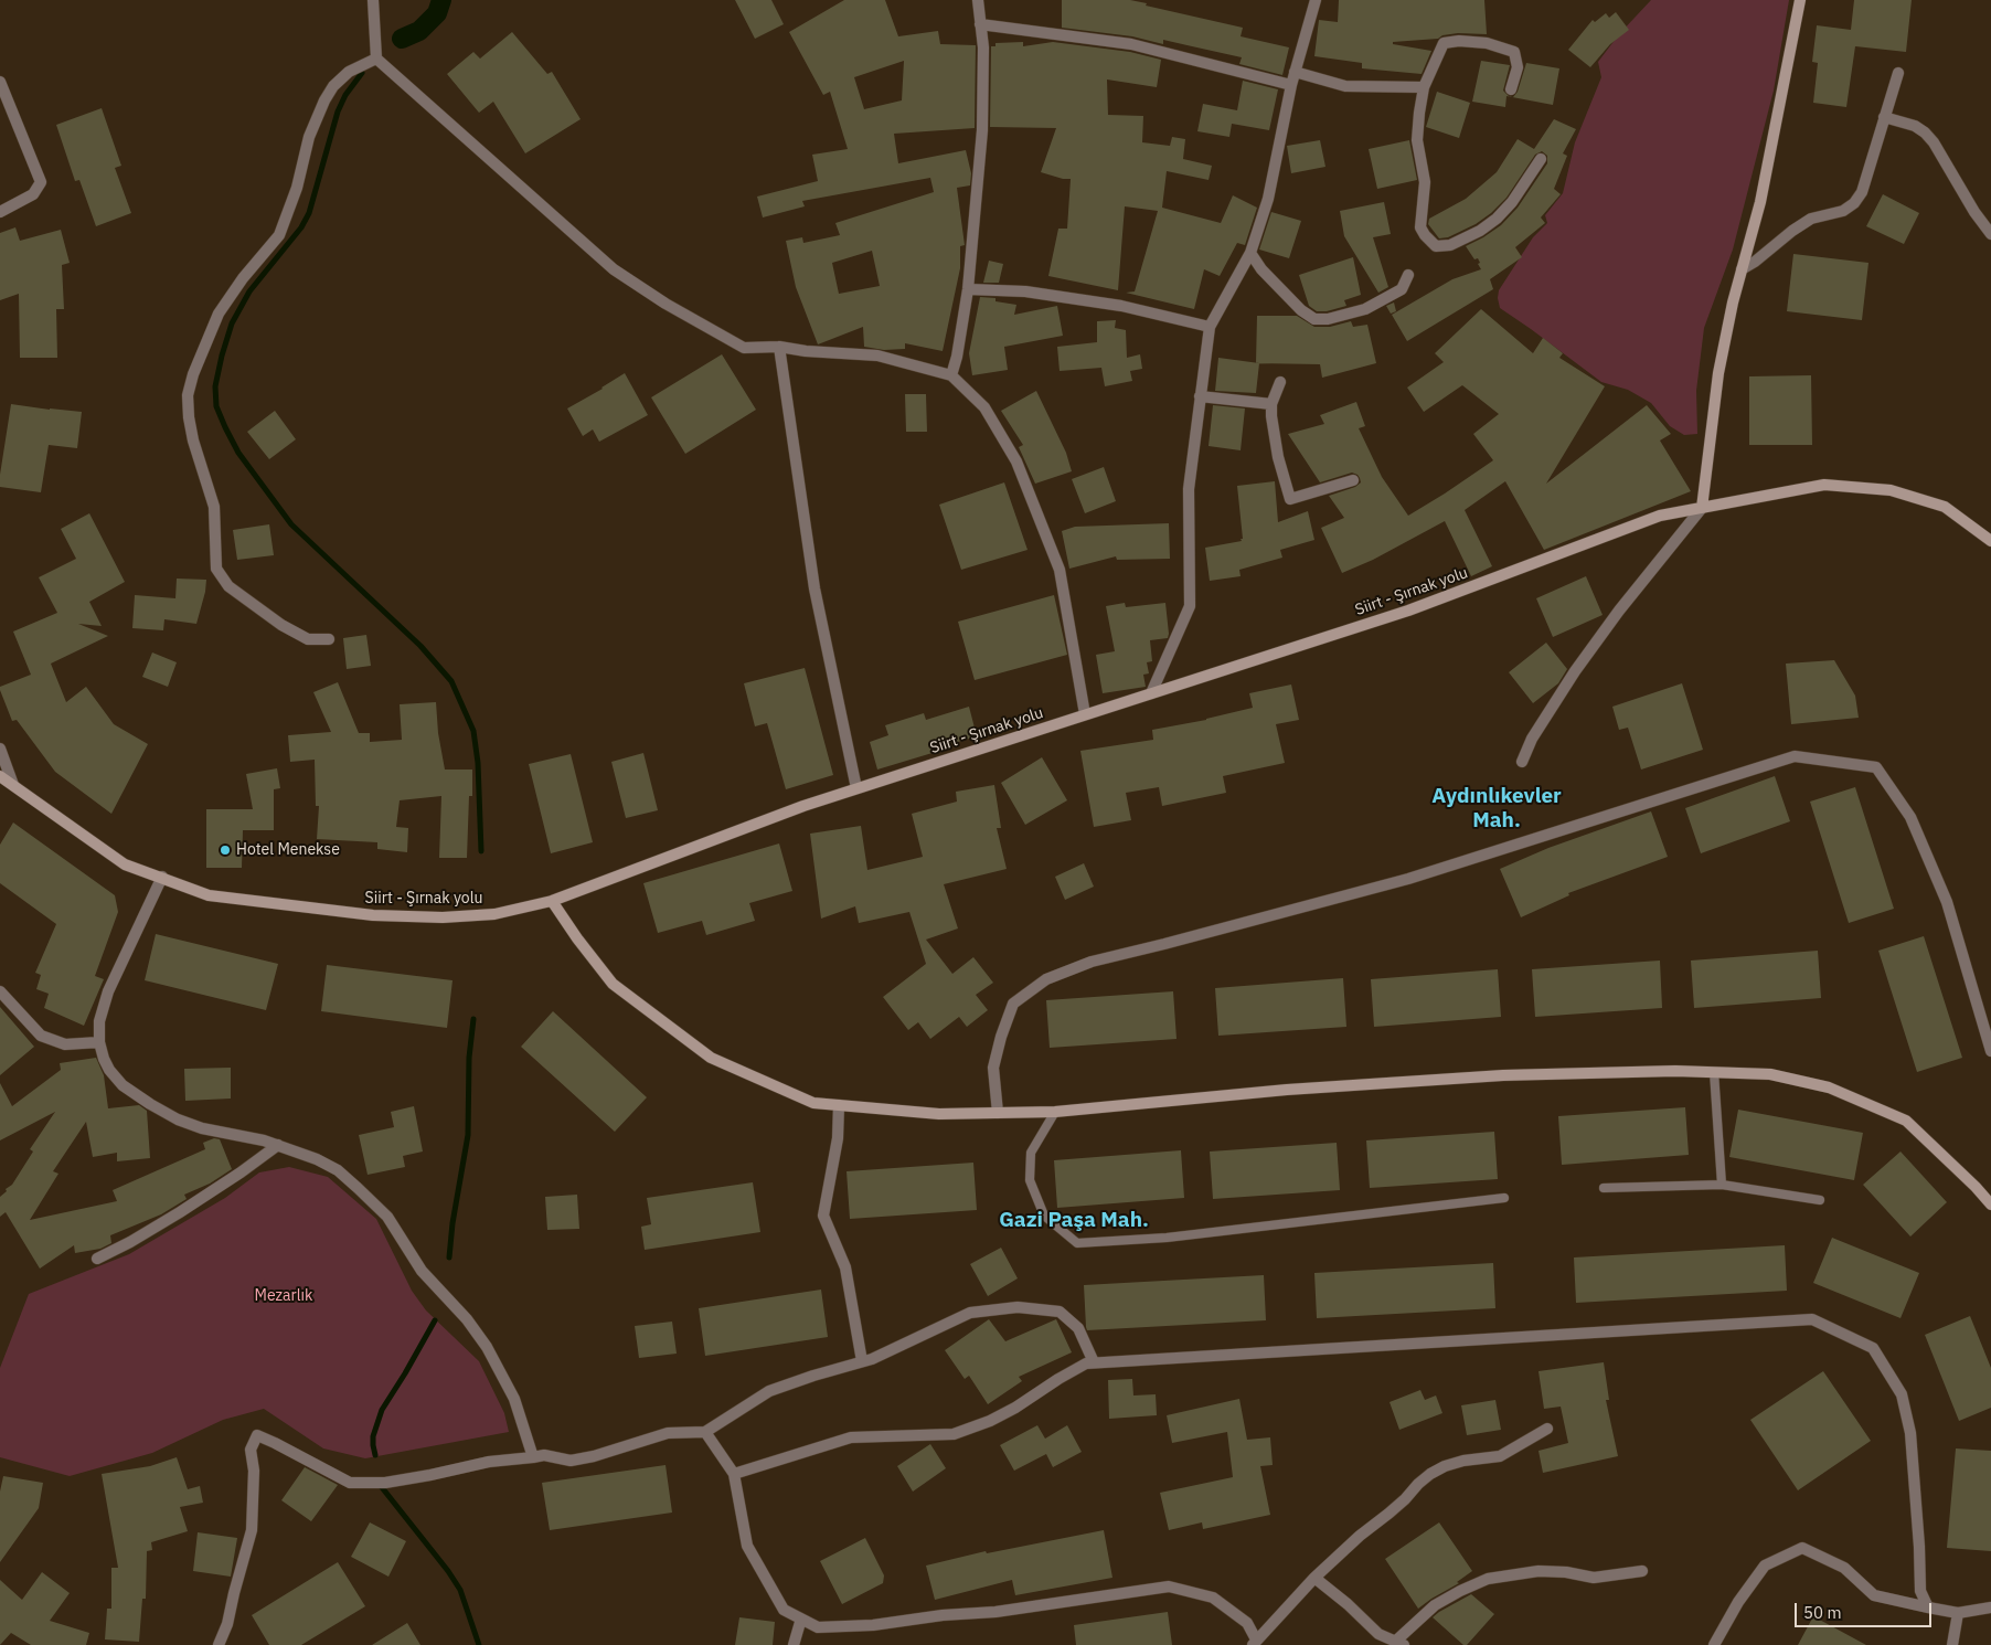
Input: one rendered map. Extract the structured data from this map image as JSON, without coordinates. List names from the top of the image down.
{
  "streets": {
    "street": ["Siirt - Şırnak yolu"]
  },
  "districts": ["Aydınlıkevler Mah.", "Gazi Paşa Mah."],
  "parks": ["Mezarlık"],
  "places": ["Hotel Menekse"],
  "scale_bar": "50 m"
}
